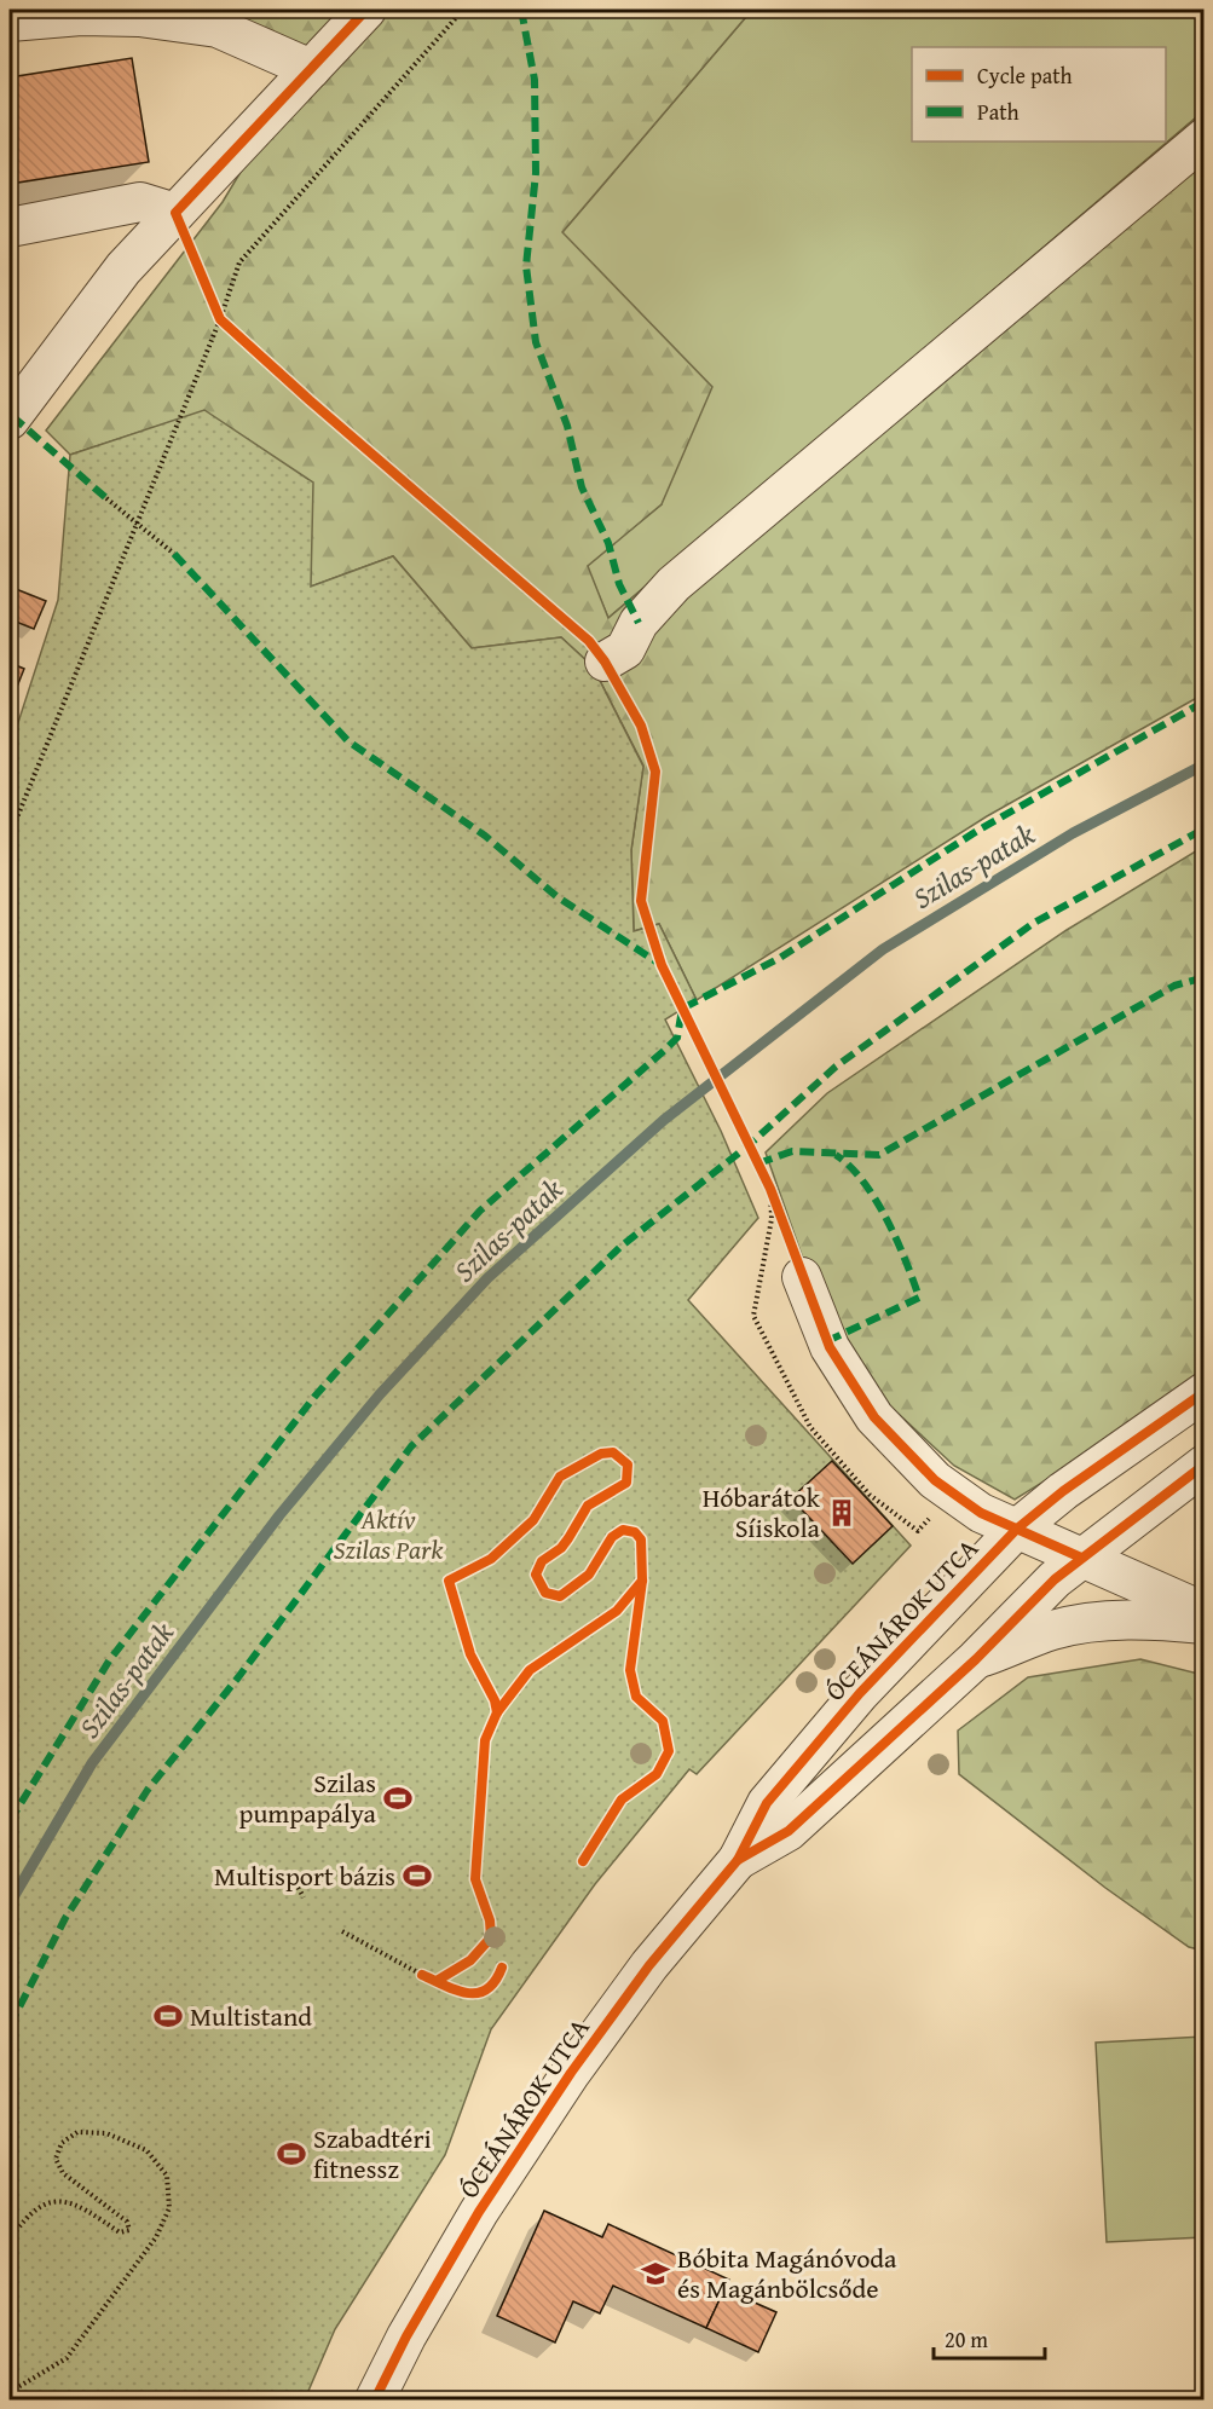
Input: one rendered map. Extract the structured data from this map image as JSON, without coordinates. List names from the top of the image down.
{
  "streets": {
    "street": ["ÓCEÁNÁROK UTCA"]
  },
  "water": ["Szilas-patak"],
  "parks": ["Aktív Szilas Park"],
  "places": {
    "building": ["Hóbarátok Síiskola"],
    "sports": [
      "Szilas pumpapálya",
      "Multisport bázis",
      "Multistand",
      "Szabadtéri fitnessz"
    ],
    "school or university": ["Bóbita Magánóvoda és Magánbölcsőde"]
  },
  "legend": ["Cycle path", "Path"],
  "scale_bar": "20 m"
}
